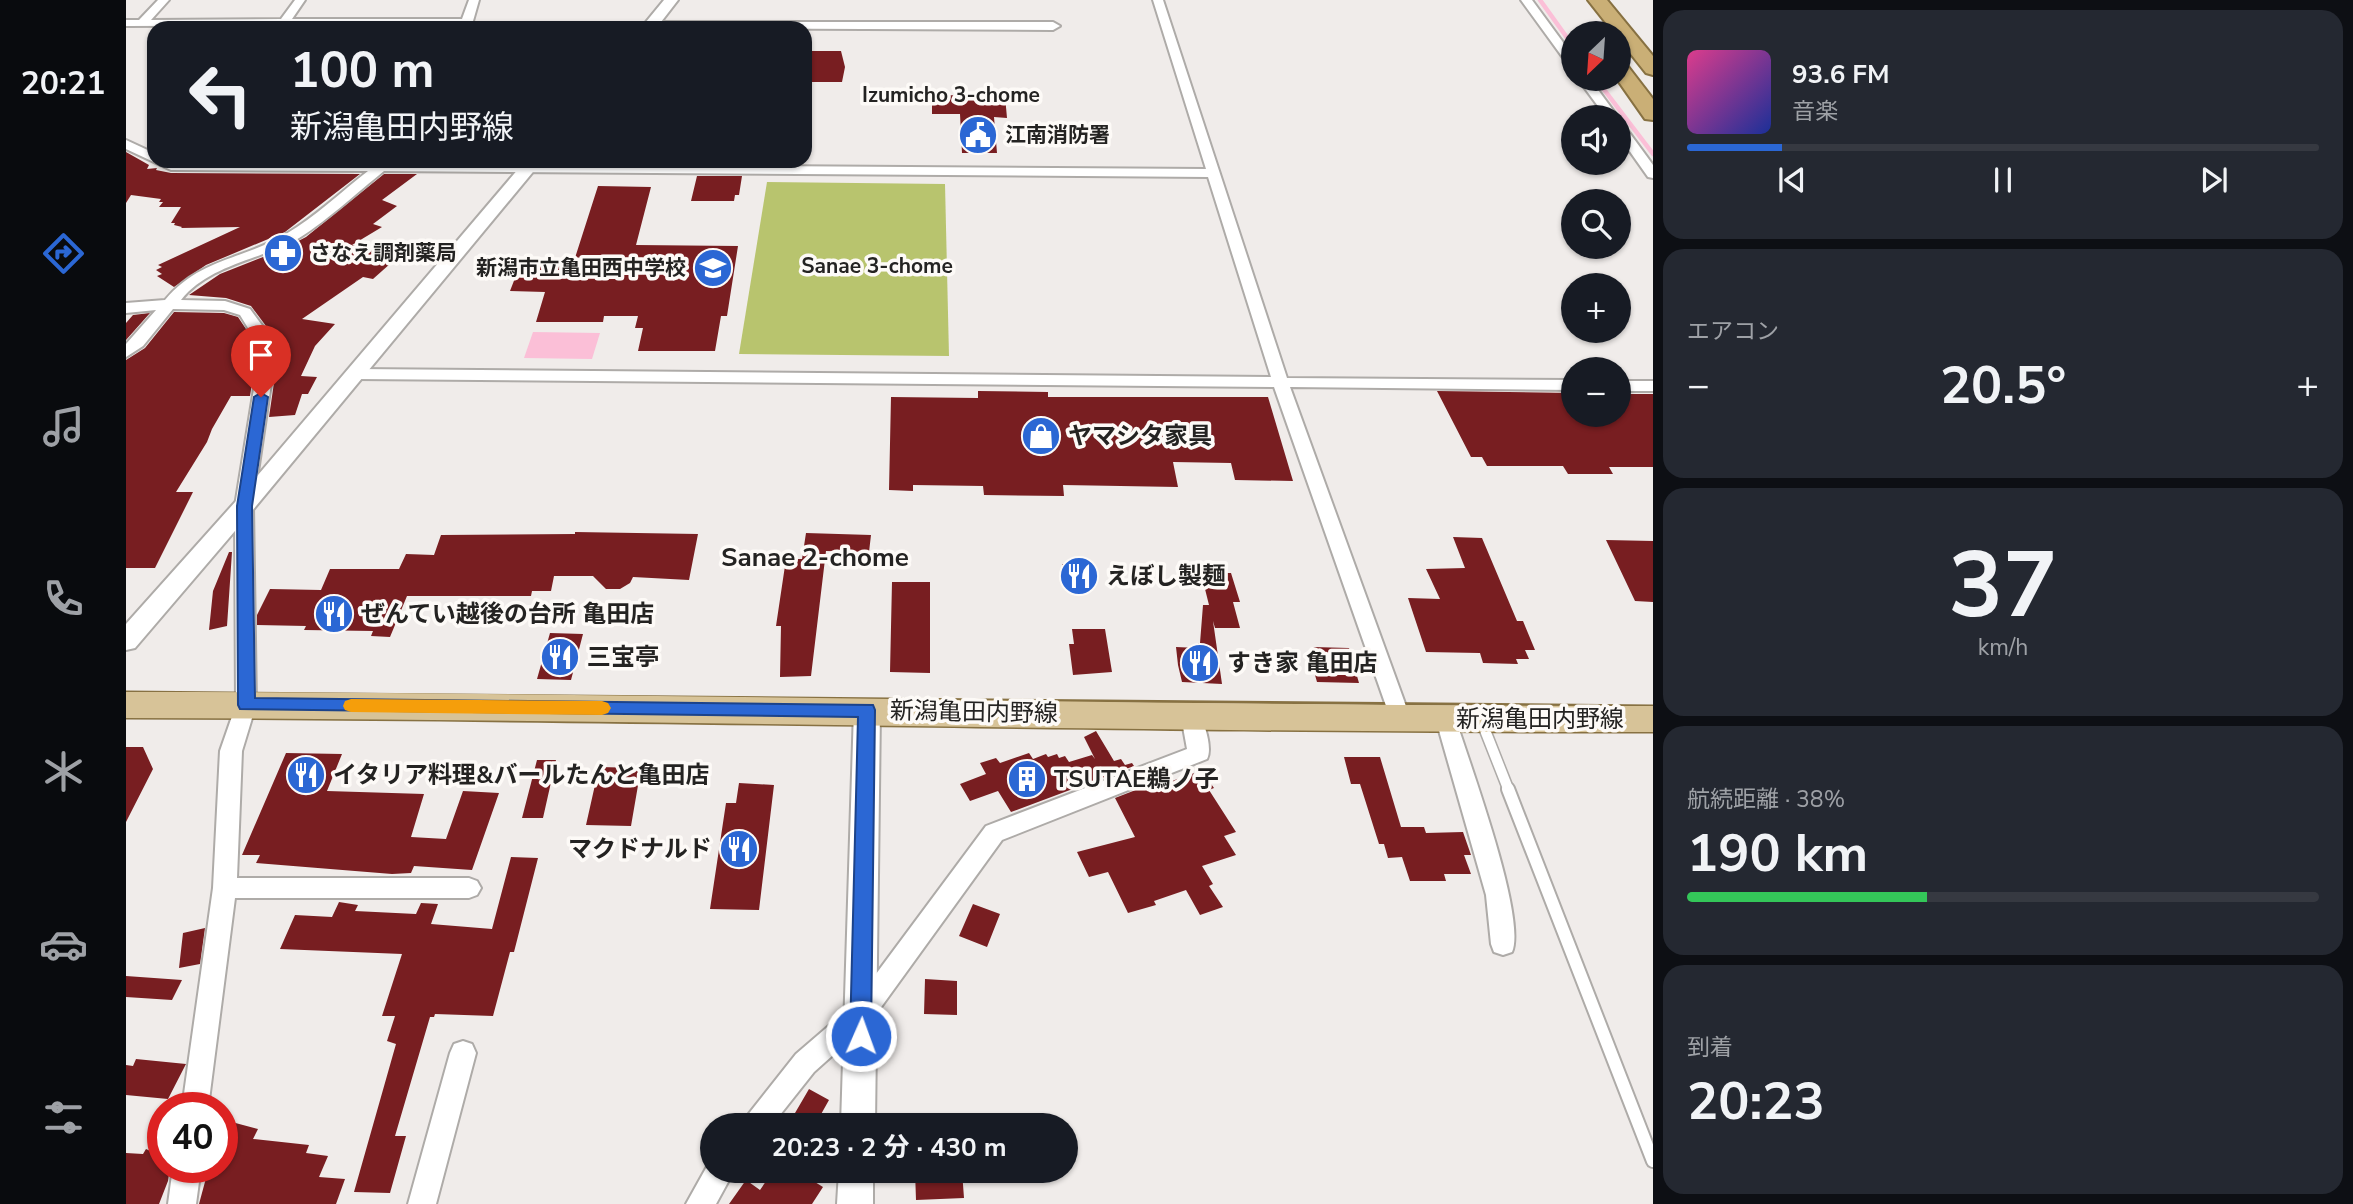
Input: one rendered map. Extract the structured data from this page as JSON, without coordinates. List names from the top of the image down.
{
  "streets": {
    "main road": ["新潟亀田内野線"]
  },
  "districts": ["Izumicho 3-chome", "Sanae 3-chome", "Sanae 2-chome"],
  "places": {
    "public building": ["江南消防署"],
    "pharmacy": ["さなえ調剤薬局"],
    "school or university": ["新潟市立亀田西中学校"],
    "shop": ["ヤマシタ家具"],
    "restaurant": [
      "えぼし製麺",
      "ぜんてい越後の台所 亀田店",
      "三宝亭",
      "すき家 亀田店",
      "イタリア料理&バールたんと亀田店",
      "マクドナルド"
    ],
    "building": ["TSUTAE鵜ノ子"]
  },
  "north": "bottom left",
  "page": {
    "tabs": "20:21",
    "map_buttons": ["+", "−"],
    "turn": ["100 m", "新潟亀田内野線"],
    "song": ["93.6 FM", "音楽"],
    "tile": [
      "エアコン",
      ["37", "km/h"],
      ["航続距離 · 38%", "190 km"],
      ["到着", "20:23"]
    ],
    "heat": ["−", "20.5°", "+"],
    "limit": "40",
    "trip": "20:23 · 2 分 · 430 m"
  }
}
